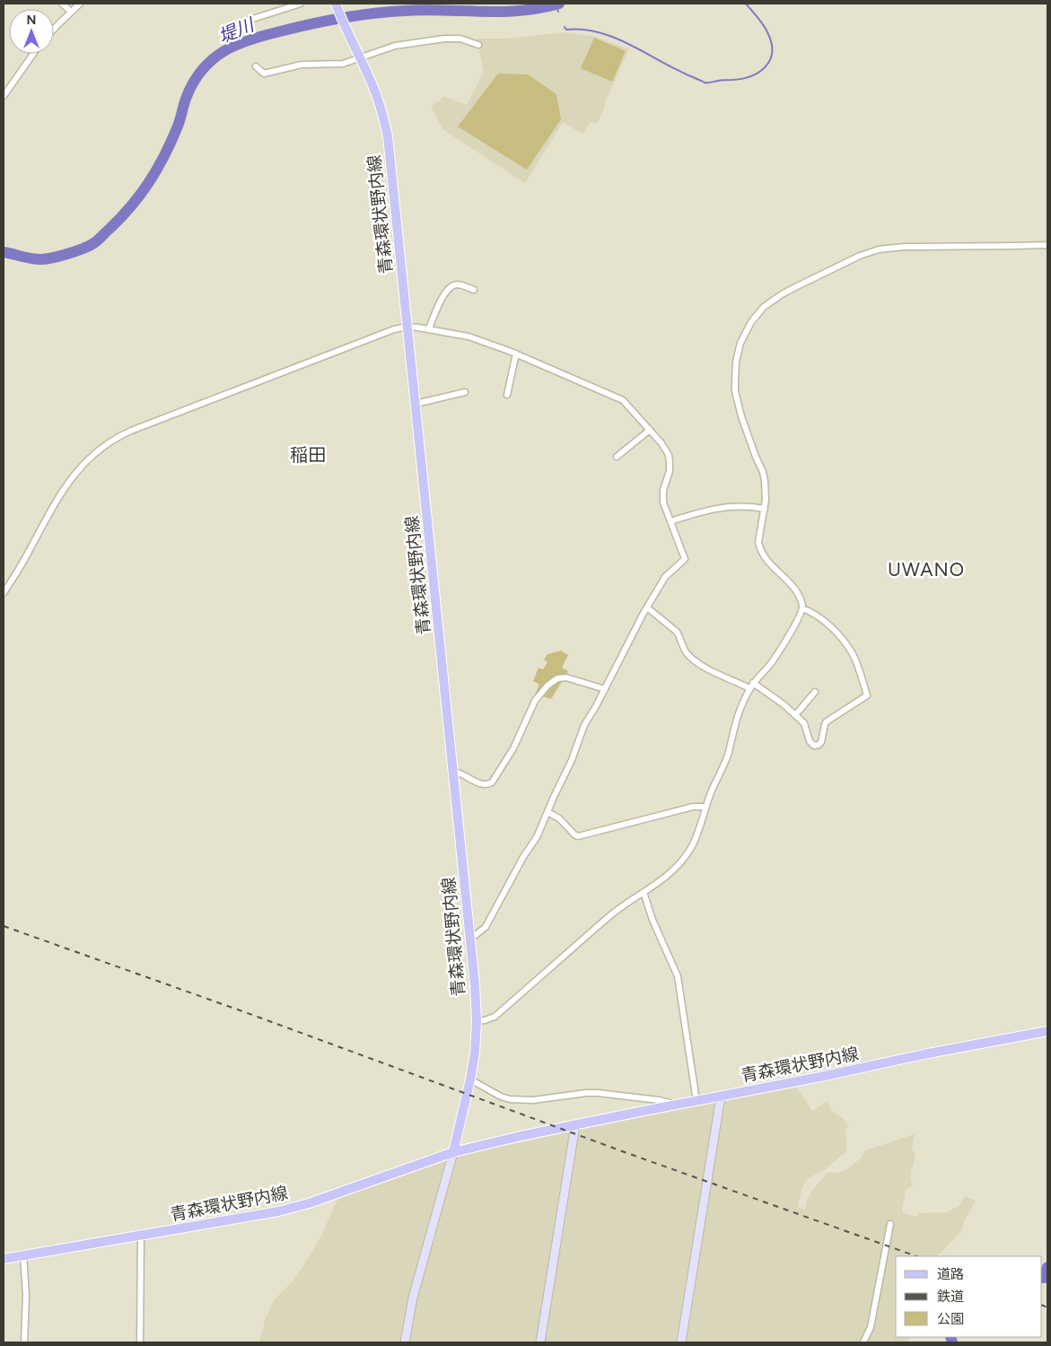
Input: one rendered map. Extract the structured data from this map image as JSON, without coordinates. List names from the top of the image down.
{
  "streets": {
    "main road": ["青森環状野内線"]
  },
  "districts": ["稲田", "UWANO"],
  "water": ["堤川"],
  "legend": ["道路", "鉄道", "公園"],
  "north": "top"
}
